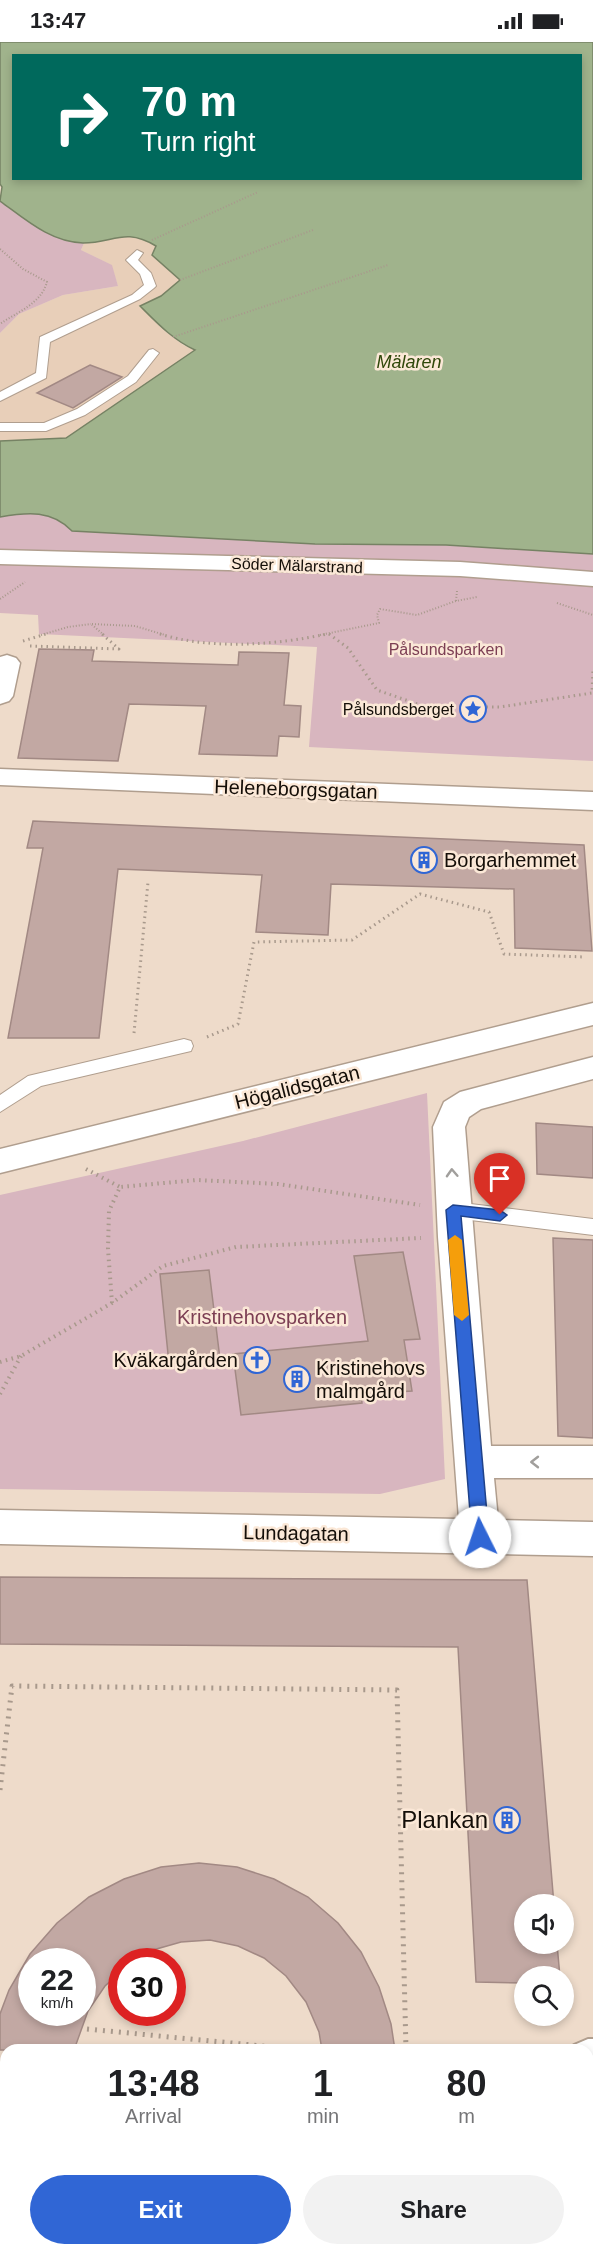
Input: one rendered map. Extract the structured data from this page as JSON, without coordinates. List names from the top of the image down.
{
  "streets": {
    "street": [
      "Söder Mälarstrand",
      "Heleneborgsgatan",
      "Högalidsgatan",
      "Lundagatan"
    ]
  },
  "water": ["Mälaren"],
  "parks": ["Pålsundsparken", "Kristinehovsparken"],
  "places": {
    "place": ["Pålsundsberget"],
    "building": ["Borgarhemmet", "Kristinehovs malmgård", "Plankan"],
    "church": ["Kväkargården"]
  },
  "page": {
    "status": "13:47",
    "turn": ["70 m", "Turn right"],
    "speed": "22 km/h",
    "limit": "30",
    "eta": [
      "13:48",
      "Arrival",
      "1",
      "min",
      "80",
      "m"
    ],
    "buttons": ["Exit", "Share"]
  }
}
